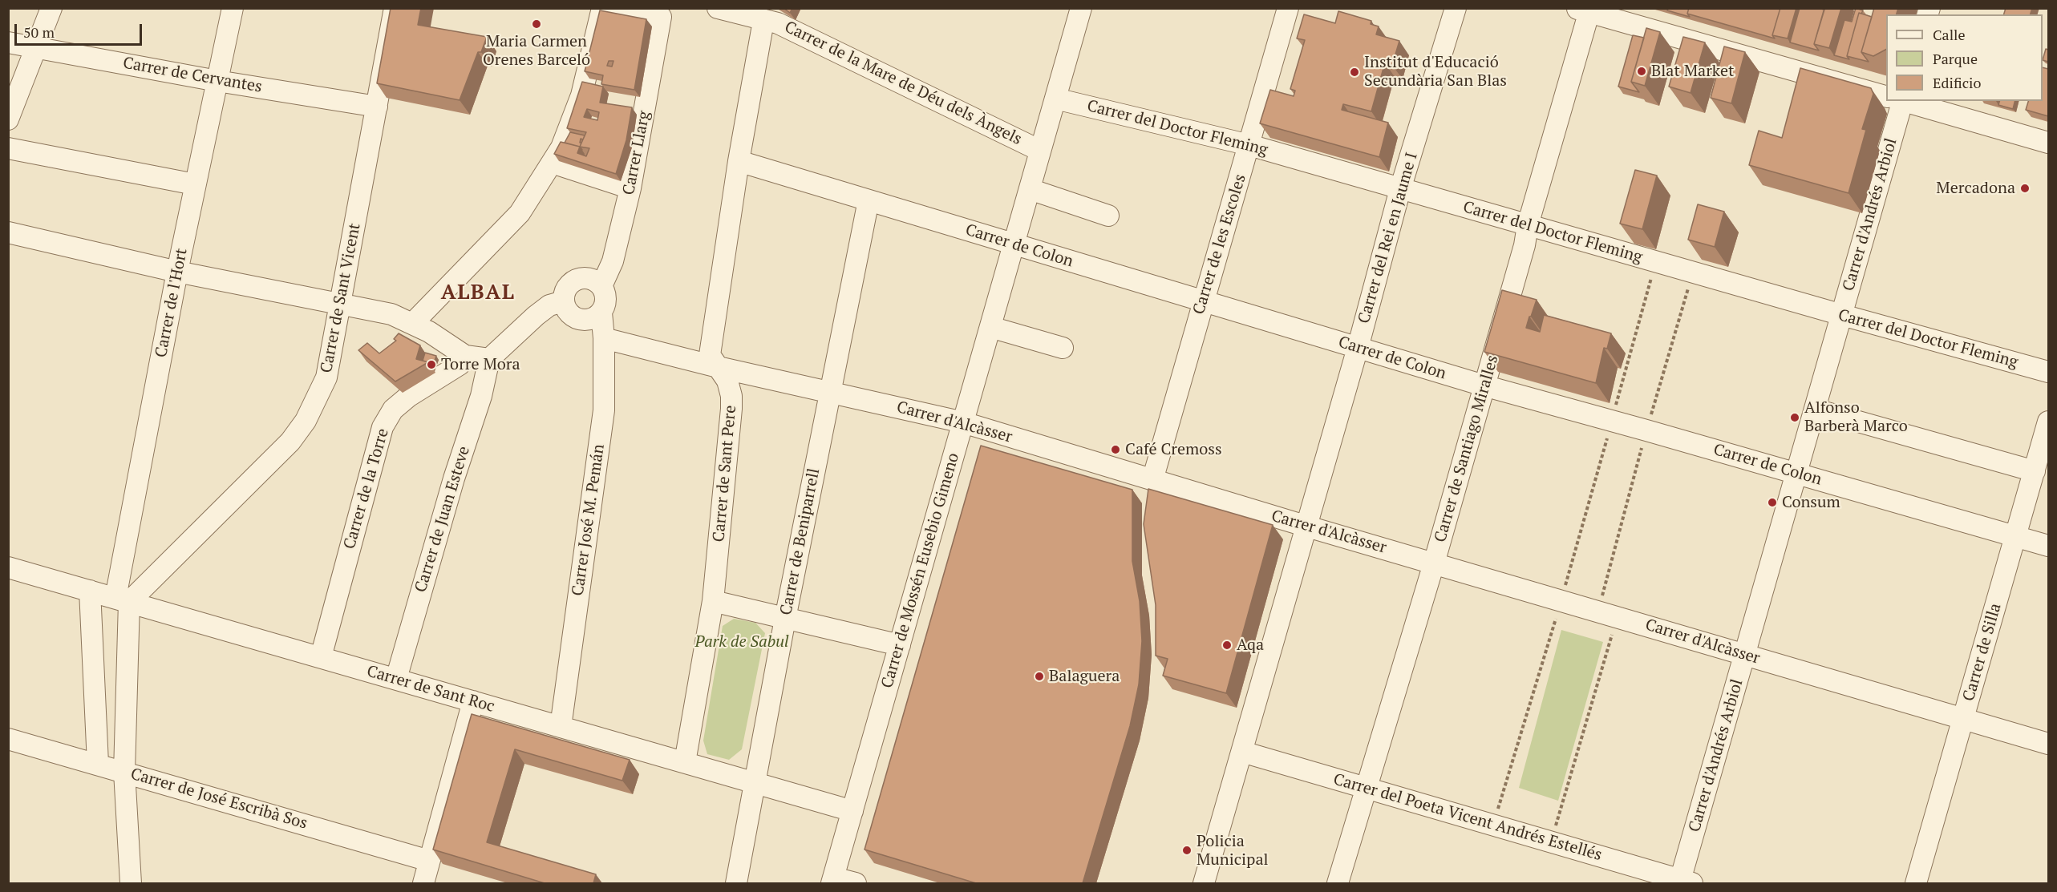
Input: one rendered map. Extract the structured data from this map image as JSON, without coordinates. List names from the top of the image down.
{
  "streets": {
    "street": [
      "Carrer de Cervantes",
      "Carrer de la Mare de Déu dels Àngels",
      "Carrer del Doctor Fleming",
      "Carrer Llarg",
      "Carrer d'Andrés Arbiol",
      "Carrer del Rei en Jaume I",
      "Carrer de les Escoles",
      "Carrer de Colon",
      "Carrer de Sant Vicent",
      "Carrer de l'Hort",
      "Carrer d'Alcàsser",
      "Carrer de Santiago Miralles",
      "Carrer de Sant Pere",
      "Carrer de la Torre",
      "Carrer de Juan Esteve",
      "Carrer José M. Pemán",
      "Carrer de Beniparrell",
      "Carrer de Mossén Eusebio Gimeno",
      "Carrer de Silla",
      "Carrer de Sant Roc",
      "Carrer de José Escribà Sos",
      "Carrer del Poeta Vicent Andrés Estellés"
    ]
  },
  "crossings": [
    ["Carrer de Cervantes", "Carrer de Sant Vicent"],
    ["Carrer de Cervantes", "Carrer de l'Hort"],
    ["Carrer de la Mare de Déu dels Àngels", "Carrer de Sant Pere"],
    ["Carrer de la Mare de Déu dels Àngels", "Carrer de Mossén Eusebio Gimeno"],
    ["Carrer del Doctor Fleming", "Carrer d'Andrés Arbiol"],
    ["Carrer del Doctor Fleming", "Carrer del Rei en Jaume I"],
    ["Carrer del Doctor Fleming", "Carrer de les Escoles"],
    ["Carrer del Doctor Fleming", "Carrer de Santiago Miralles"],
    ["Carrer del Doctor Fleming", "Carrer de Mossén Eusebio Gimeno"],
    ["Carrer Llarg", "Carrer José M. Pemán"],
    ["Carrer d'Andrés Arbiol", "Carrer de Colon"],
    ["Carrer d'Andrés Arbiol", "Carrer d'Alcàsser"],
    ["Carrer d'Andrés Arbiol", "Carrer del Poeta Vicent Andrés Estellés"],
    ["Carrer del Rei en Jaume I", "Carrer de Colon"],
    ["Carrer del Rei en Jaume I", "Carrer d'Alcàsser"],
    ["Carrer del Rei en Jaume I", "Carrer del Poeta Vicent Andrés Estellés"],
    ["Carrer de les Escoles", "Carrer de Colon"],
    ["Carrer de les Escoles", "Carrer d'Alcàsser"],
    ["Carrer de Colon", "Carrer de Santiago Miralles"],
    ["Carrer de Colon", "Carrer de Sant Pere"],
    ["Carrer de Colon", "Carrer de Beniparrell"],
    ["Carrer de Colon", "Carrer de Mossén Eusebio Gimeno"],
    ["Carrer de Colon", "Carrer de Silla"],
    ["Carrer de Sant Vicent", "Carrer de l'Hort"],
    ["Carrer de Sant Vicent", "Carrer de Sant Roc"],
    ["Carrer de l'Hort", "Carrer de Sant Roc"],
    ["Carrer de l'Hort", "Carrer de José Escribà Sos"],
    ["Carrer d'Alcàsser", "Carrer de Santiago Miralles"],
    ["Carrer d'Alcàsser", "Carrer de Sant Pere"],
    ["Carrer d'Alcàsser", "Carrer José M. Pemán"],
    ["Carrer d'Alcàsser", "Carrer de Beniparrell"],
    ["Carrer d'Alcàsser", "Carrer de Mossén Eusebio Gimeno"],
    ["Carrer d'Alcàsser", "Carrer de Silla"],
    ["Carrer de Santiago Miralles", "Carrer del Poeta Vicent Andrés Estellés"],
    ["Carrer de Sant Pere", "Carrer de Sant Roc"],
    ["Carrer de la Torre", "Carrer de Sant Roc"],
    ["Carrer de Juan Esteve", "Carrer de Sant Roc"],
    ["Carrer José M. Pemán", "Carrer de Sant Roc"],
    ["Carrer de Beniparrell", "Carrer de Sant Roc"],
    ["Carrer de Mossén Eusebio Gimeno", "Carrer de Sant Roc"]
  ],
  "districts": ["ALBAL"],
  "parks": ["Park de Sabul"],
  "places": [
    "Maria Carmen Orenes Barceló",
    "Blat Market",
    "Institut d'Educació Secundària San Blas",
    "Mercadona",
    "Torre Mora",
    "Alfonso Barberà Marco",
    "Café Cremoss",
    "Consum",
    "Aqa",
    "Balaguera",
    "Policia Municipal"
  ],
  "legend": ["Calle", "Parque", "Edificio"],
  "scale_bar": "50 m"
}
